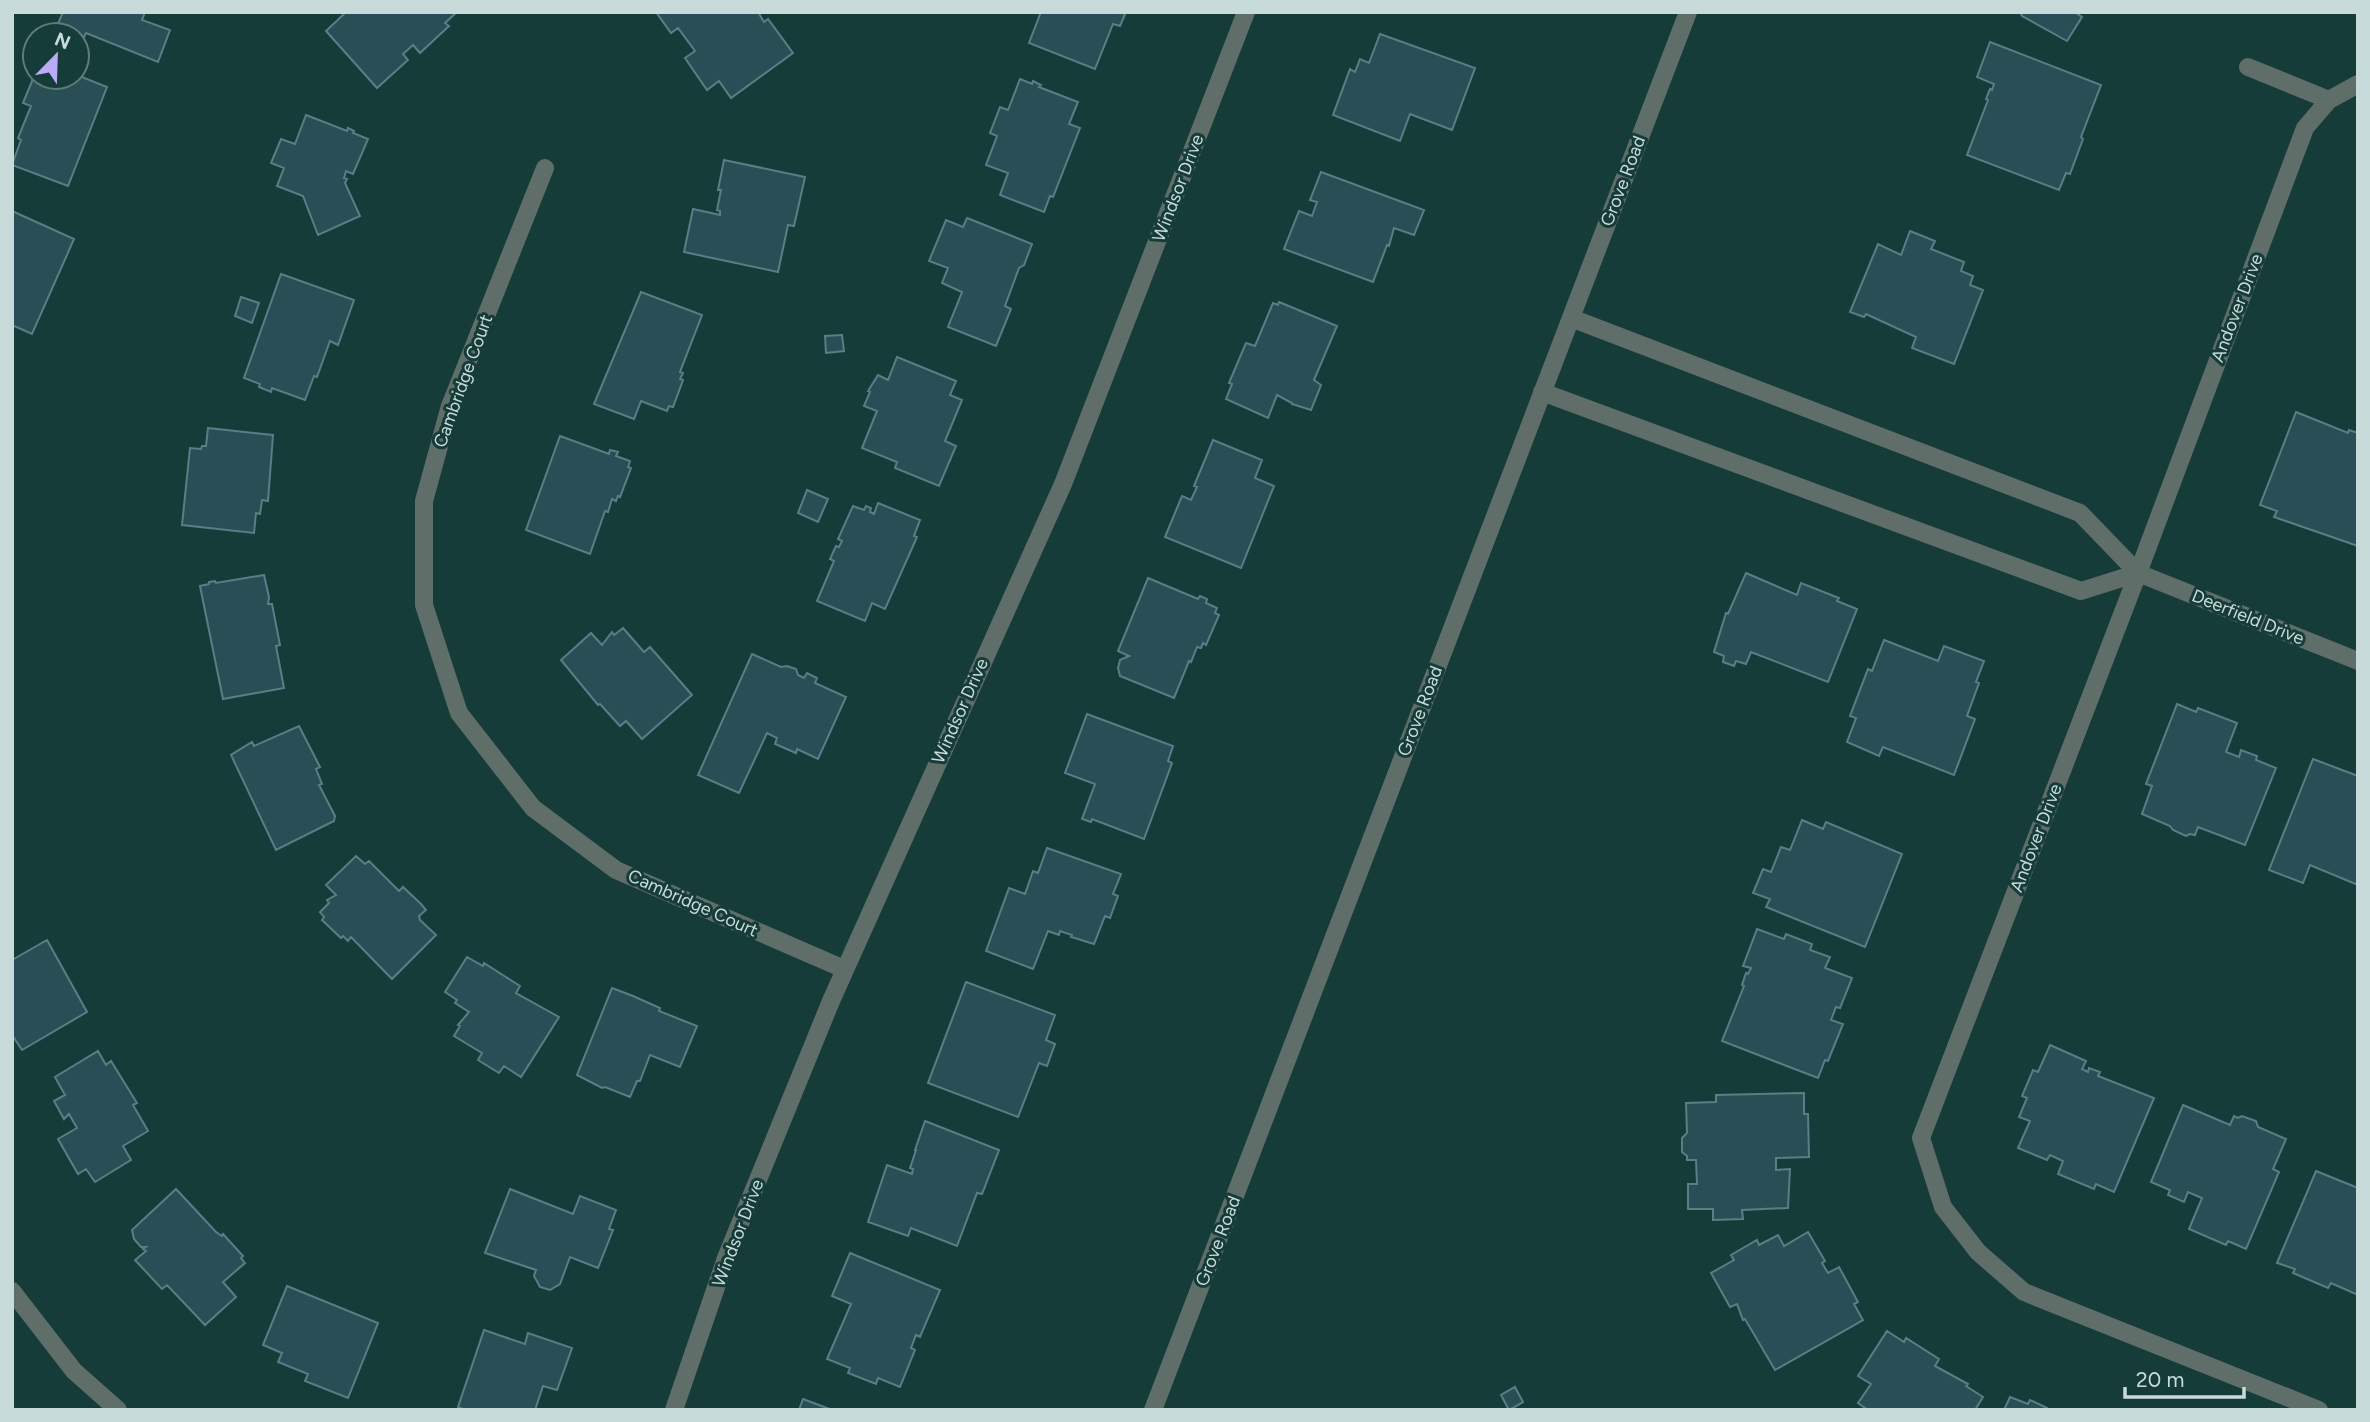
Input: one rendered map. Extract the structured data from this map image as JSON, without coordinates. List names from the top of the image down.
{
  "streets": {
    "street": [
      "Grove Road",
      "Windsor Drive",
      "Andover Drive",
      "Cambridge Court",
      "Deerfield Drive"
    ]
  },
  "crossings": [
    ["Windsor Drive", "Cambridge Court"],
    ["Andover Drive", "Deerfield Drive"]
  ],
  "scale_bar": "20 m",
  "north": "top right"
}
